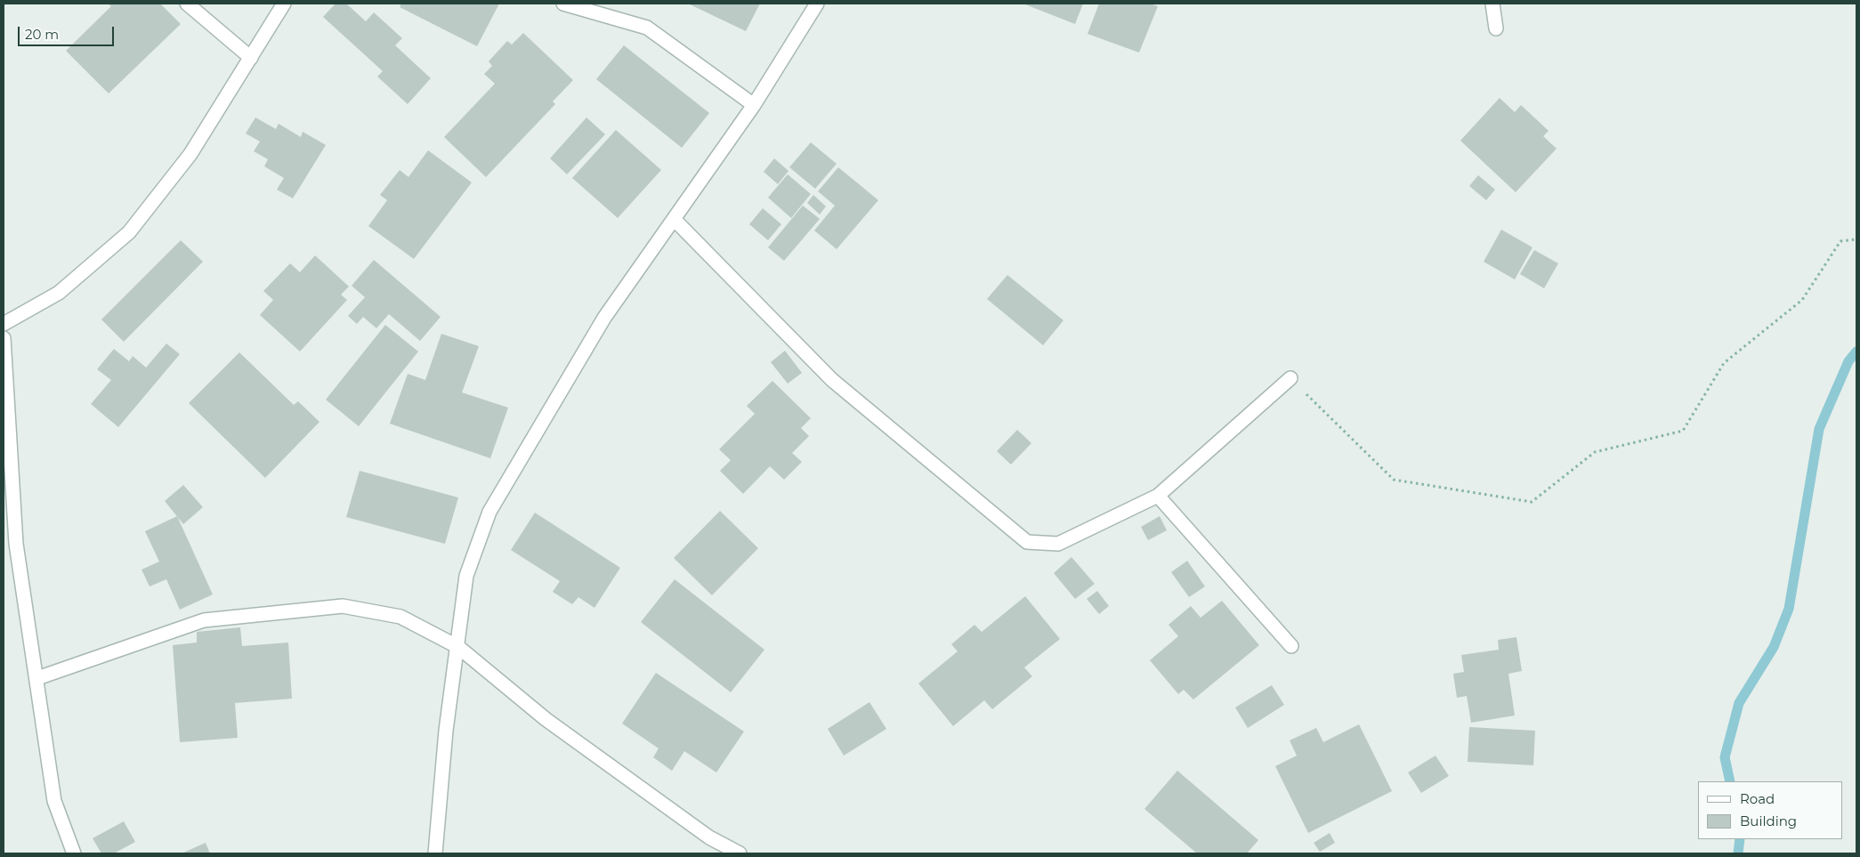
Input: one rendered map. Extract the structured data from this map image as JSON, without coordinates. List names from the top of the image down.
{
  "legend": ["Road", "Building"],
  "scale_bar": "20 m"
}
